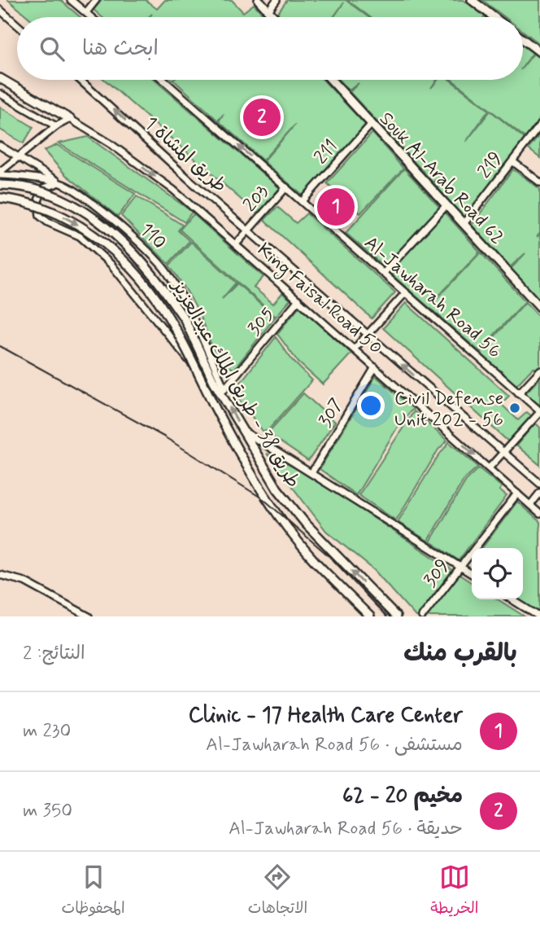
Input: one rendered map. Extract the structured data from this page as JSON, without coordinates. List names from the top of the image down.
{
  "streets": {
    "main road": ["Souk Al-Arab Road 62", "طريق 38 - طريق الملك عبدالعزيز"],
    "street": [
      "211",
      "طريق المشاة 1",
      "219",
      "203",
      "110",
      "Al-Jawharah Road 56",
      "King Faisal Road 50",
      "305",
      "307",
      "309"
    ]
  },
  "crossings": [
    ["211", "Souk Al-Arab Road 62"],
    ["211", "Al-Jawharah Road 56"],
    ["طريق المشاة 1", "203"],
    ["219", "Souk Al-Arab Road 62"],
    ["203", "Al-Jawharah Road 56"],
    ["203", "King Faisal Road 50"],
    ["110", "305"],
    ["110", "طريق 38 - طريق الملك عبدالعزيز"],
    ["King Faisal Road 50", "305"],
    ["King Faisal Road 50", "307"],
    ["King Faisal Road 50", "309"],
    ["305", "طريق 38 - طريق الملك عبدالعزيز"]
  ],
  "one_way": ["طريق المشاة 1", "King Faisal Road 50"],
  "places": ["Civil Defense Unit 202 - 56"],
  "page": {
    "search": "ابحث هنا",
    "pins": ["2", "1"],
    "heading": ["بالقرب منك", "النتائج: 2"],
    "list": [
      {
        "mark": "1",
        "name": "Clinic - 17 Health Care Center",
        "note": "مستشفى · Al-Jawharah Road 56",
        "value": "230 m"
      },
      {
        "mark": "2",
        "name": "مخيم 20 - 62",
        "note": "حديقة · Al-Jawharah Road 56",
        "value": "350 m"
      }
    ],
    "nav": ["الخريطة", "الاتجاهات", "المحفوظات"]
  }
}
